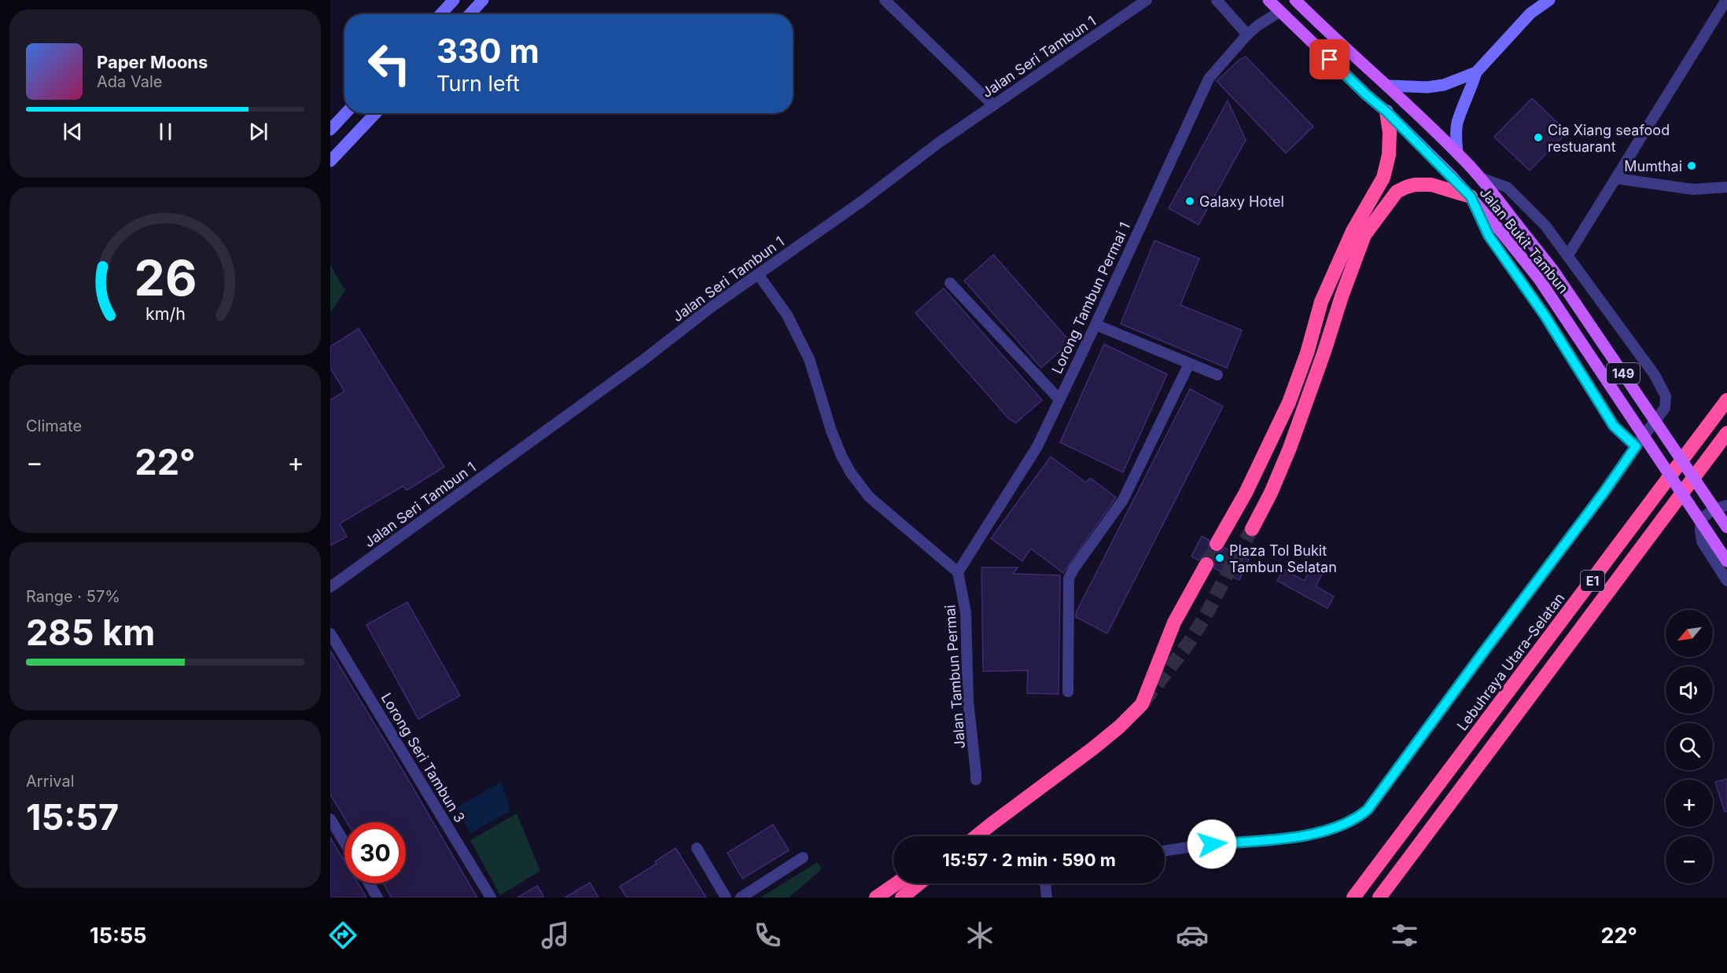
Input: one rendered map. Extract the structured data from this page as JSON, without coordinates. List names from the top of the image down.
{
  "streets": {
    "highway": ["E1", "Lebuhraya Utara–Selatan"],
    "main road": ["Jalan Bukit Tambun", "149"],
    "street": [
      "Jalan Seri Tambun 1",
      "Lorong Tambun Permai 1",
      "Jalan Tambun Permai",
      "Lorong Seri Tambun 3"
    ]
  },
  "crossings": [
    ["Jalan Bukit Tambun", "Lorong Tambun Permai 1"],
    ["Lorong Tambun Permai 1", "Jalan Tambun Permai"]
  ],
  "places": [
    "Cia Xiang seafood restuarant",
    "Mumthai",
    "Galaxy Hotel",
    "Plaza Tol Bukit Tambun Selatan"
  ],
  "north": "bottom left",
  "page": {
    "turn": ["330 m", "Turn left"],
    "song": ["Paper Moons", "Ada Vale"],
    "tile": [
      "Climate",
      ["Range · 57%", "285 km"],
      ["Arrival", "15:57"]
    ],
    "heat": ["−", "22°", "+"],
    "map_buttons": ["+", "−"],
    "limit": "30",
    "trip": "15:57 · 2 min · 590 m",
    "tabs": ["15:55", "22°"],
    "gauge": ["26", "km/h"]
  }
}
